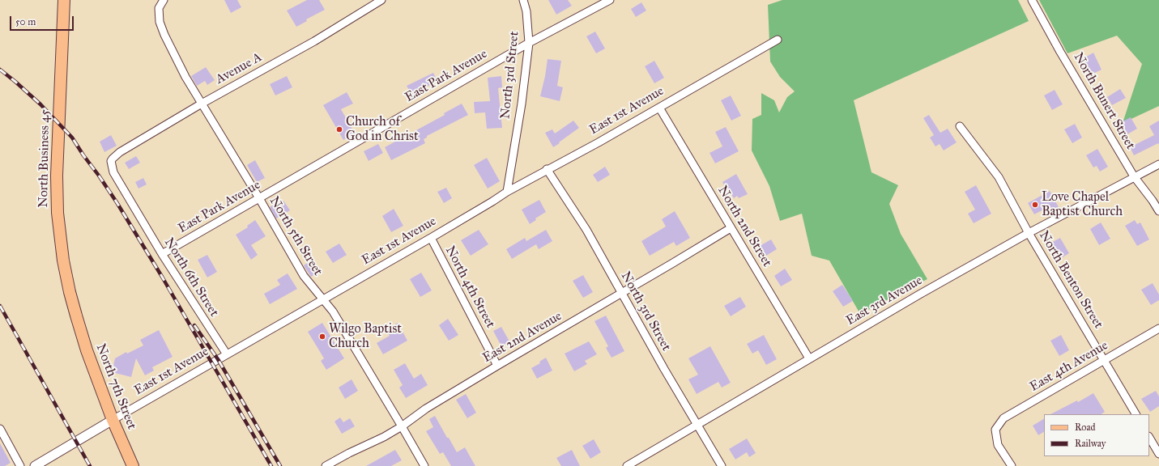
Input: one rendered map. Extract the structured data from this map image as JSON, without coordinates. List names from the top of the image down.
{
  "streets": {
    "main road": ["North Business 45", "North 7th Street"],
    "street": [
      "Avenue A",
      "North 3rd Street",
      "East Park Avenue",
      "North Bunert Street",
      "East 1st Avenue",
      "North 2nd Street",
      "North 5th Street",
      "North 6th Street",
      "North Benton Street",
      "North 4th Street",
      "East 3rd Avenue",
      "East 2nd Avenue",
      "East 4th Avenue"
    ]
  },
  "crossings": [
    ["Avenue A", "North 5th Street"],
    ["Avenue A", "North 6th Street"],
    ["North 3rd Street", "East Park Avenue"],
    ["North 3rd Street", "East 1st Avenue"],
    ["North 3rd Street", "East 3rd Avenue"],
    ["North 3rd Street", "East 2nd Avenue"],
    ["East Park Avenue", "North 5th Street"],
    ["East Park Avenue", "North 6th Street"],
    ["North Bunert Street", "East 3rd Avenue"],
    ["East 1st Avenue", "North 2nd Street"],
    ["East 1st Avenue", "North 5th Street"],
    ["East 1st Avenue", "North 6th Street"],
    ["East 1st Avenue", "North 4th Street"],
    ["East 1st Avenue", "North 7th Street"],
    ["North Business 45", "North 7th Street"],
    ["North 2nd Street", "East 3rd Avenue"],
    ["North 2nd Street", "East 2nd Avenue"],
    ["North 5th Street", "East 2nd Avenue"],
    ["North Benton Street", "East 3rd Avenue"],
    ["North Benton Street", "East 4th Avenue"],
    ["North 4th Street", "East 2nd Avenue"]
  ],
  "places": ["Church of God in Christ", "Love Chapel Baptist Church", "Wilgo Baptist Church"],
  "legend": ["Road", "Railway"],
  "scale_bar": "50 m"
}
